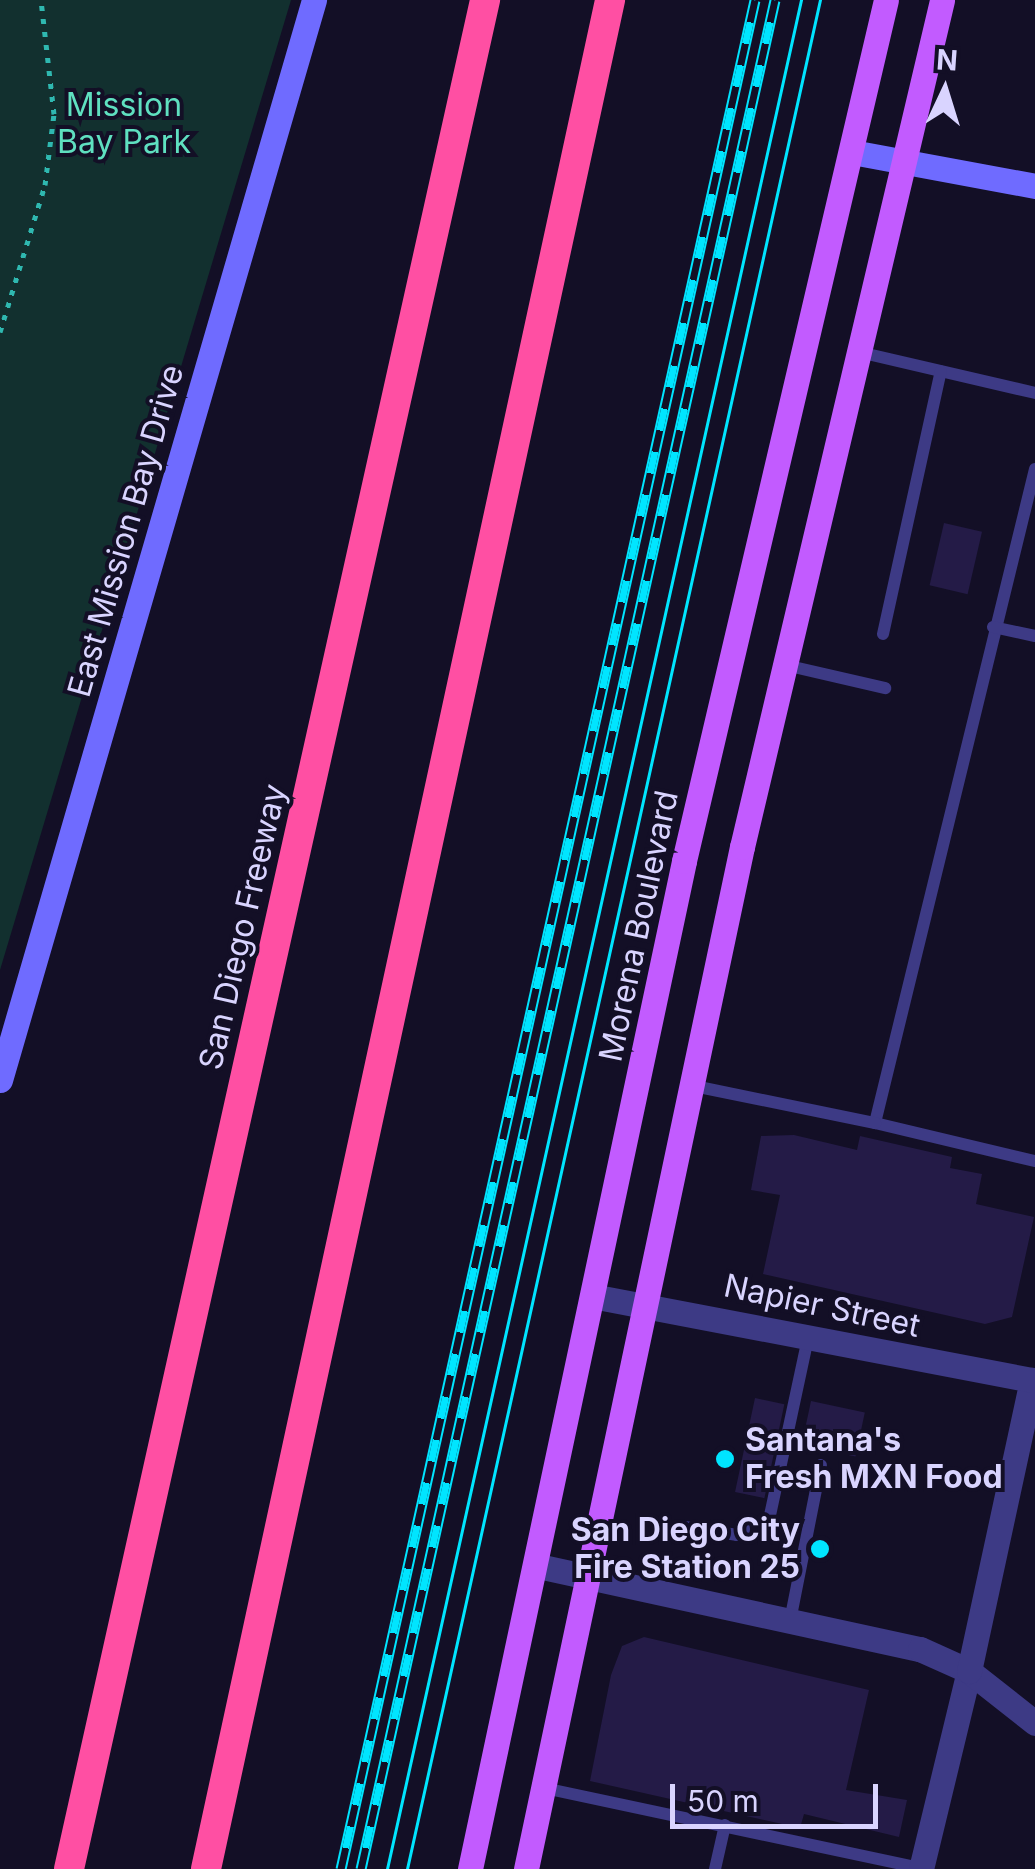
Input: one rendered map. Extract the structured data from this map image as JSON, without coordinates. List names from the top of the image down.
{
  "streets": {
    "highway": ["San Diego Freeway"],
    "main road": ["East Mission Bay Drive", "Morena Boulevard"],
    "street": ["Napier Street"]
  },
  "crossings": [
    ["Morena Boulevard", "Napier Street"]
  ],
  "parks": ["Mission Bay Park"],
  "places": ["Santana's Fresh MXN Food", "San Diego City Fire Station 25"],
  "scale_bar": "50 m",
  "north": "top"
}
